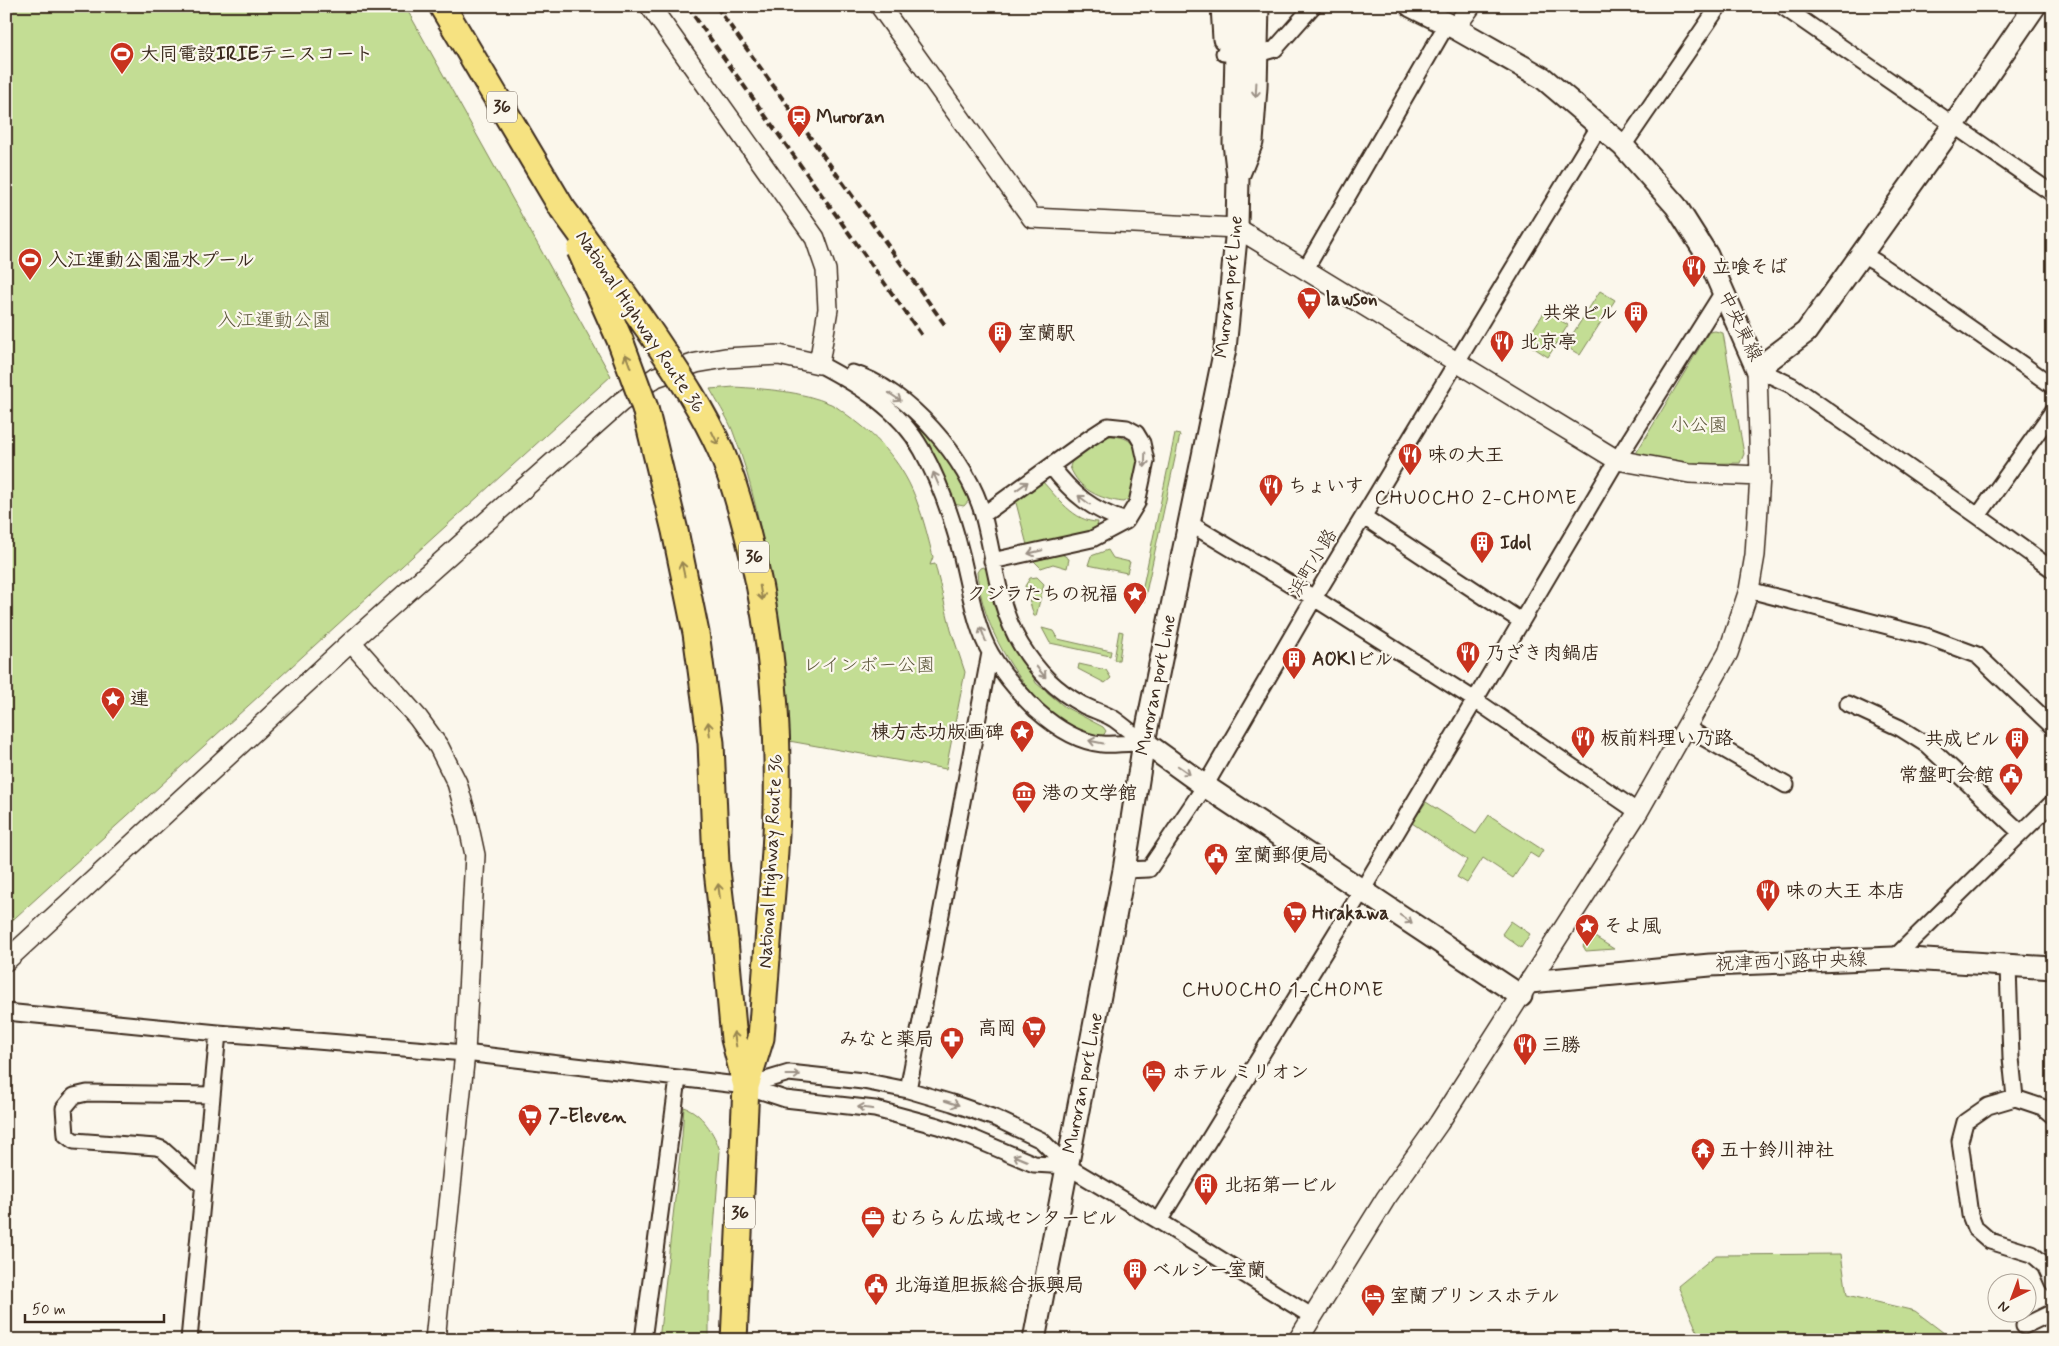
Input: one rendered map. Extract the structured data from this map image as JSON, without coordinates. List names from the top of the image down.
{
  "streets": {
    "highway": ["36", "National Highway Route 36"],
    "main road": ["Muroran port Line", "中央東線", "祝津西小路中央線"],
    "street": ["浜町小路"]
  },
  "crossings": [
    ["Muroran port Line", "浜町小路"],
    ["中央東線", "浜町小路"]
  ],
  "districts": ["CHUOCHO 2-CHOME", "CHUOCHO 1-CHOME"],
  "parks": ["入江運動公園", "小公園", "レインボー公園"],
  "places": {
    "sports": ["大同電設IRIEテニスコート", "入江運動公園温水プール"],
    "station": ["Muroran"],
    "restaurant": [
      "立喰そば",
      "北京亭",
      "味の大王",
      "ちょいす",
      "乃ざき肉鍋店",
      "板前料理い乃路",
      "味の大王 本店",
      "三勝"
    ],
    "supermarket": [
      "lawson",
      "Hirakawa",
      "高岡",
      "7-Eleven"
    ],
    "building": [
      "共栄ビル",
      "室蘭駅",
      "Idol",
      "AOKIビル",
      "共成ビル",
      "北拓第一ビル",
      "ベルシー室蘭"
    ],
    "place": [
      "クジラたちの祝福",
      "連",
      "棟方志功版画碑",
      "そよ風"
    ],
    "public building": ["常盤町会館", "室蘭郵便局", "北海道胆振総合振興局"],
    "museum": ["港の文学館"],
    "pharmacy": ["みなと薬局"],
    "hotel": ["ホテル ミリオン", "室蘭プリンスホテル"],
    "temple": ["五十鈴川神社"],
    "office": ["むろらん広域センタービル"]
  },
  "scale_bar": "50 m",
  "north": "bottom left"
}
